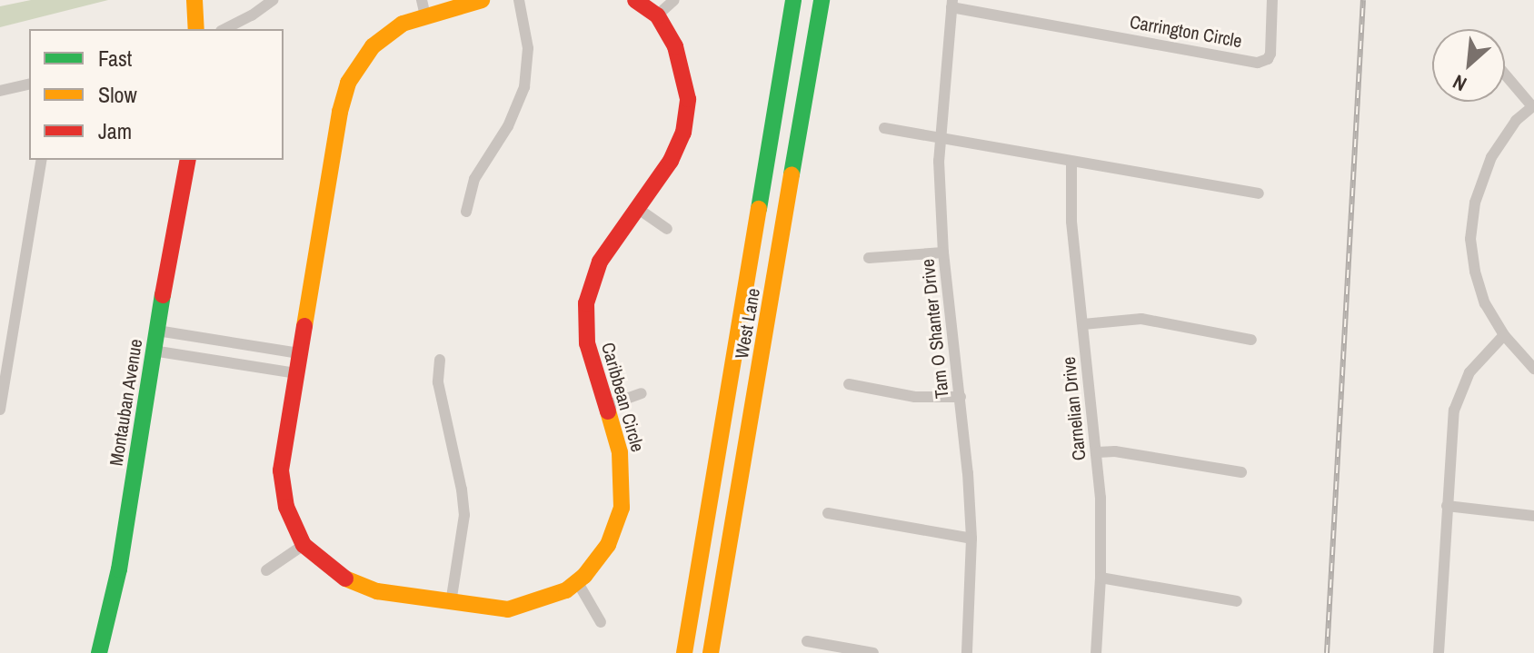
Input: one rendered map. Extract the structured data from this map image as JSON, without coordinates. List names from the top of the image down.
{
  "streets": {
    "street": [
      "Carrington Circle",
      "West Lane",
      "Tam O Shanter Drive",
      "Caribbean Circle",
      "Montauban Avenue",
      "Carnelian Drive"
    ]
  },
  "crossings": [
    ["Carrington Circle", "Tam O Shanter Drive"]
  ],
  "legend": ["Fast", "Slow", "Jam"],
  "north": "bottom left"
}
